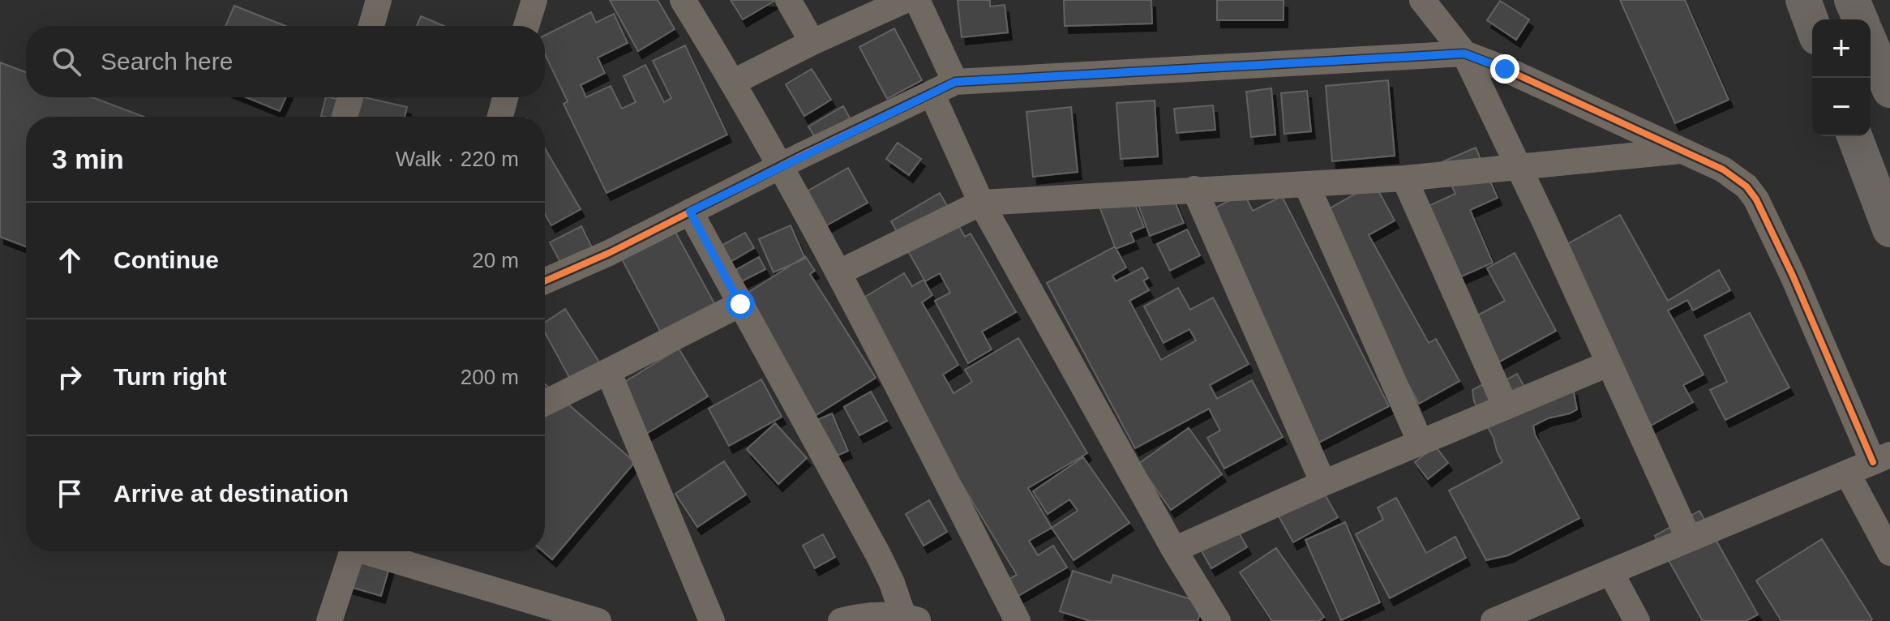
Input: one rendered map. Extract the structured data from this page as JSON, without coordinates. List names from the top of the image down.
{
  "page": {
    "map_buttons": ["+", "−"],
    "search": "Search here",
    "heading": ["3 min", "Walk · 220 m"],
    "list": [
      ["Continue", "20 m"],
      ["Turn right", "200 m"],
      "Arrive at destination"
    ]
  }
}
